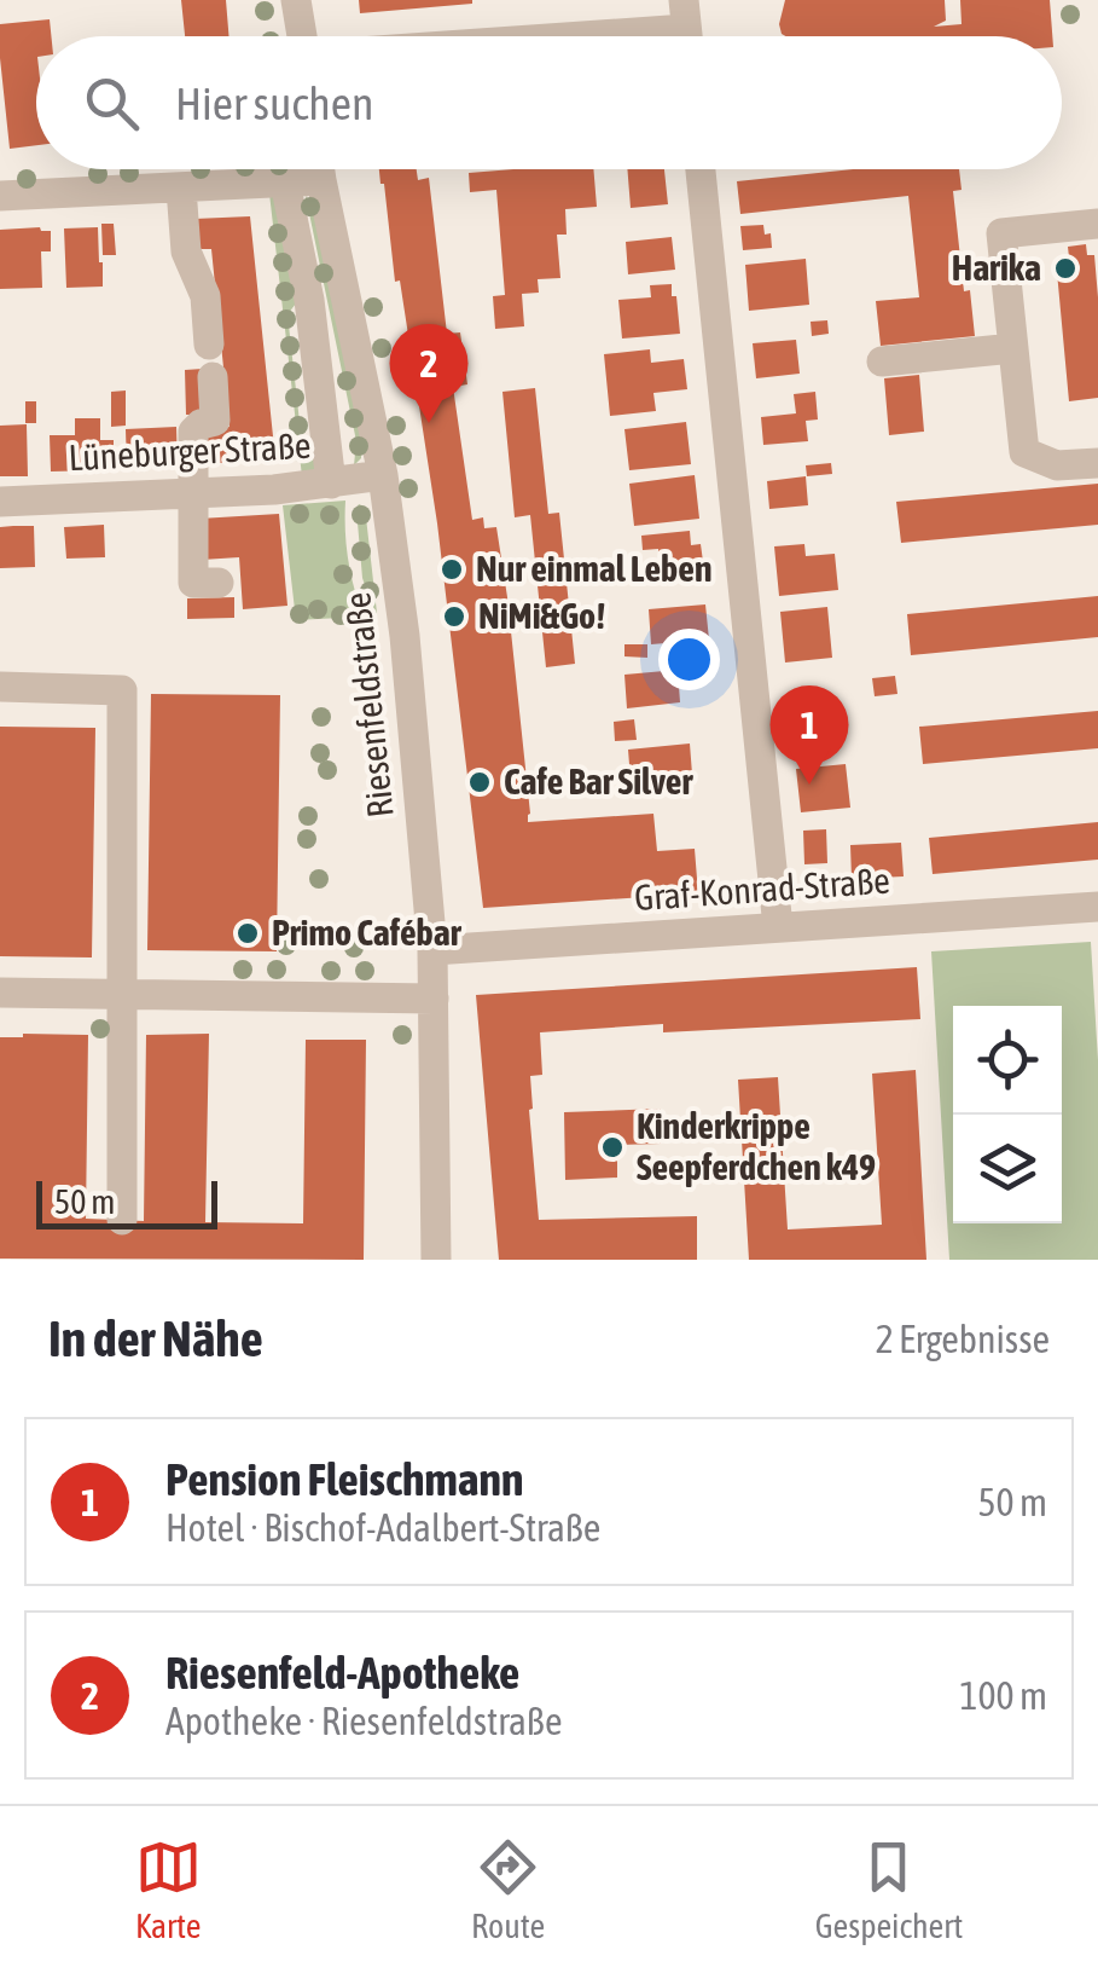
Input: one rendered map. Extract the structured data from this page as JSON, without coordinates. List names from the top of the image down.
{
  "streets": {
    "street": ["Lüneburger Straße", "Riesenfeldstraße", "Graf-Konrad-Straße"]
  },
  "crossings": [
    ["Lüneburger Straße", "Riesenfeldstraße"],
    ["Riesenfeldstraße", "Graf-Konrad-Straße"]
  ],
  "places": [
    "Harika",
    "Nur einmal Leben",
    "NiMi&Go!",
    "Cafe Bar Silver",
    "Primo Cafébar",
    "Kinderkrippe Seepferdchen k49"
  ],
  "scale_bar": "50 m",
  "page": {
    "search": "Hier suchen",
    "pins": ["2", "1"],
    "scale": "50 m",
    "heading": ["In der Nähe", "2 Ergebnisse"],
    "list": [
      {
        "mark": "1",
        "name": "Pension Fleischmann",
        "note": "Hotel · Bischof-Adalbert-Straße",
        "value": "50 m"
      },
      {
        "mark": "2",
        "name": "Riesenfeld-Apotheke",
        "note": "Apotheke · Riesenfeldstraße",
        "value": "100 m"
      }
    ],
    "nav": ["Karte", "Route", "Gespeichert"]
  }
}
